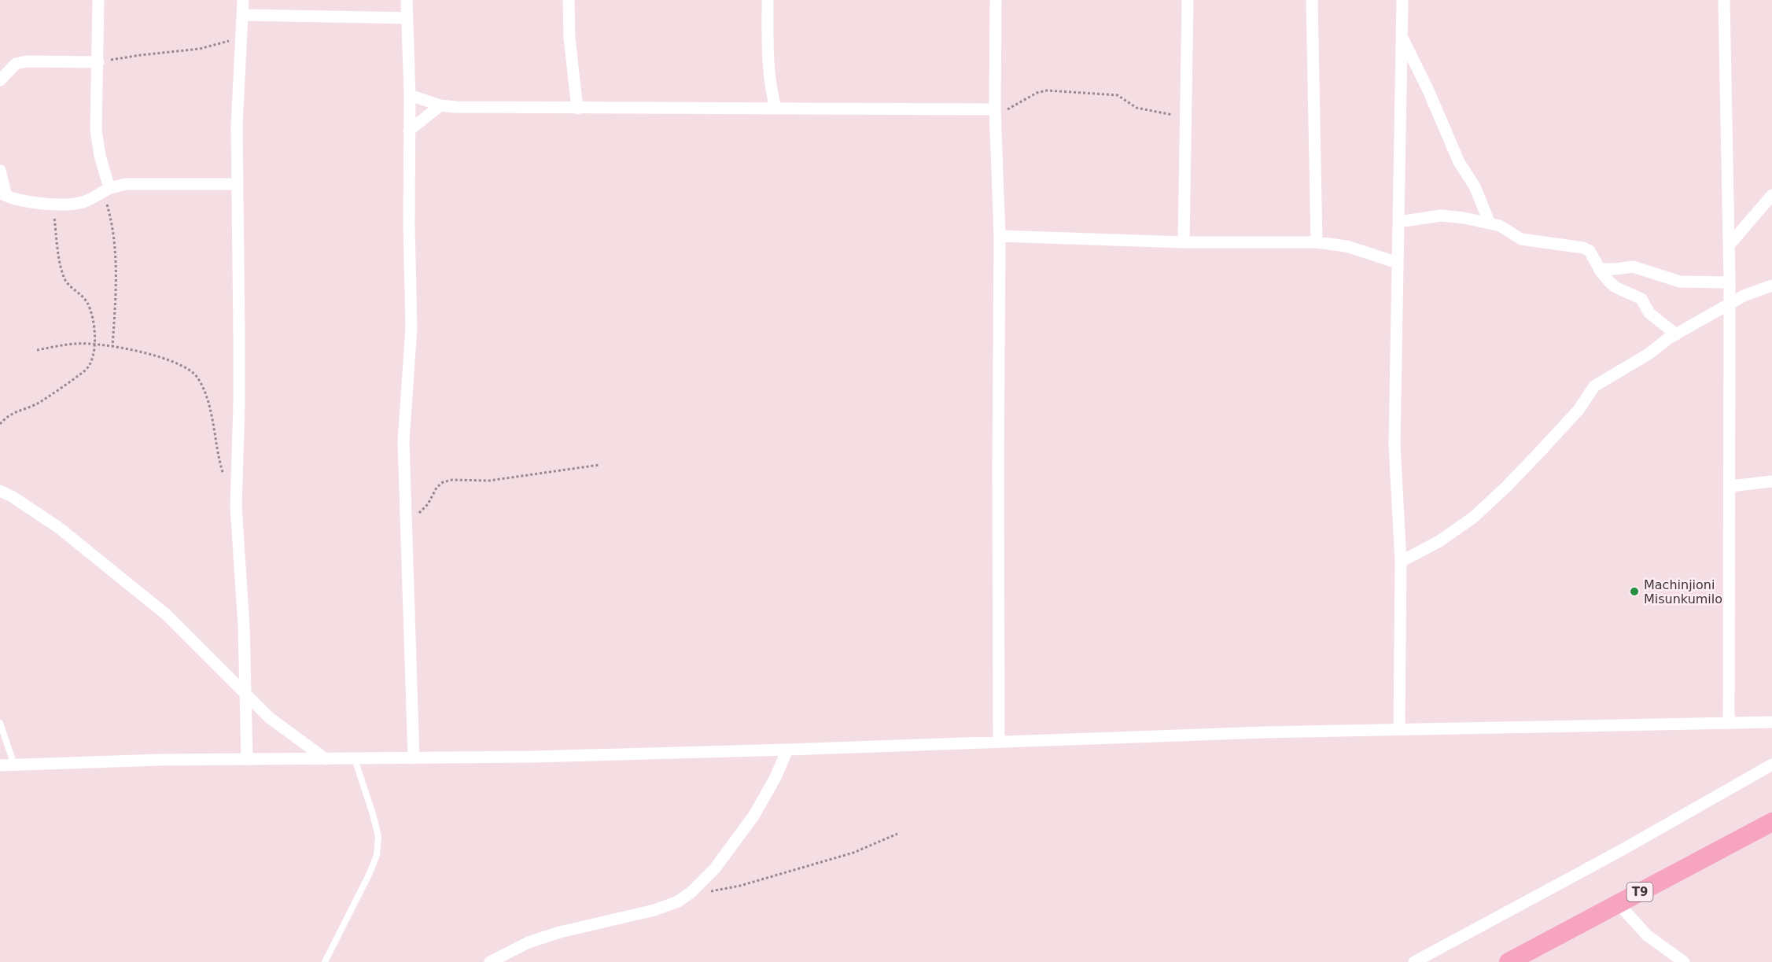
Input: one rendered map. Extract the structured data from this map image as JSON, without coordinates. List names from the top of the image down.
{
  "streets": {
    "highway": ["T9"]
  },
  "places": ["Machinjioni Misunkumilo"]
}
